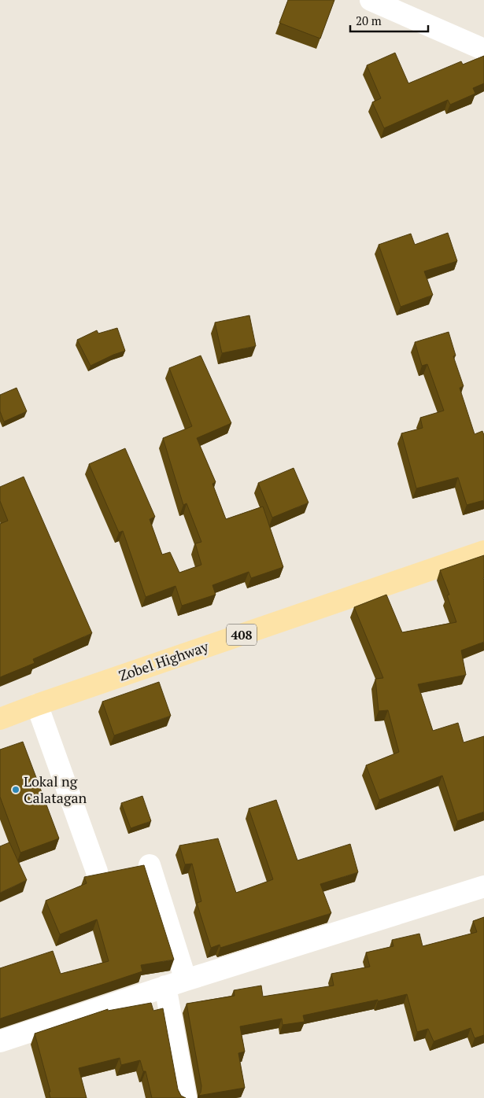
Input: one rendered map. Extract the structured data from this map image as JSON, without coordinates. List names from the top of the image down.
{
  "streets": {
    "main road": ["408", "Zobel Highway"]
  },
  "places": ["Lokal ng Calatagan"],
  "scale_bar": "20 m"
}
